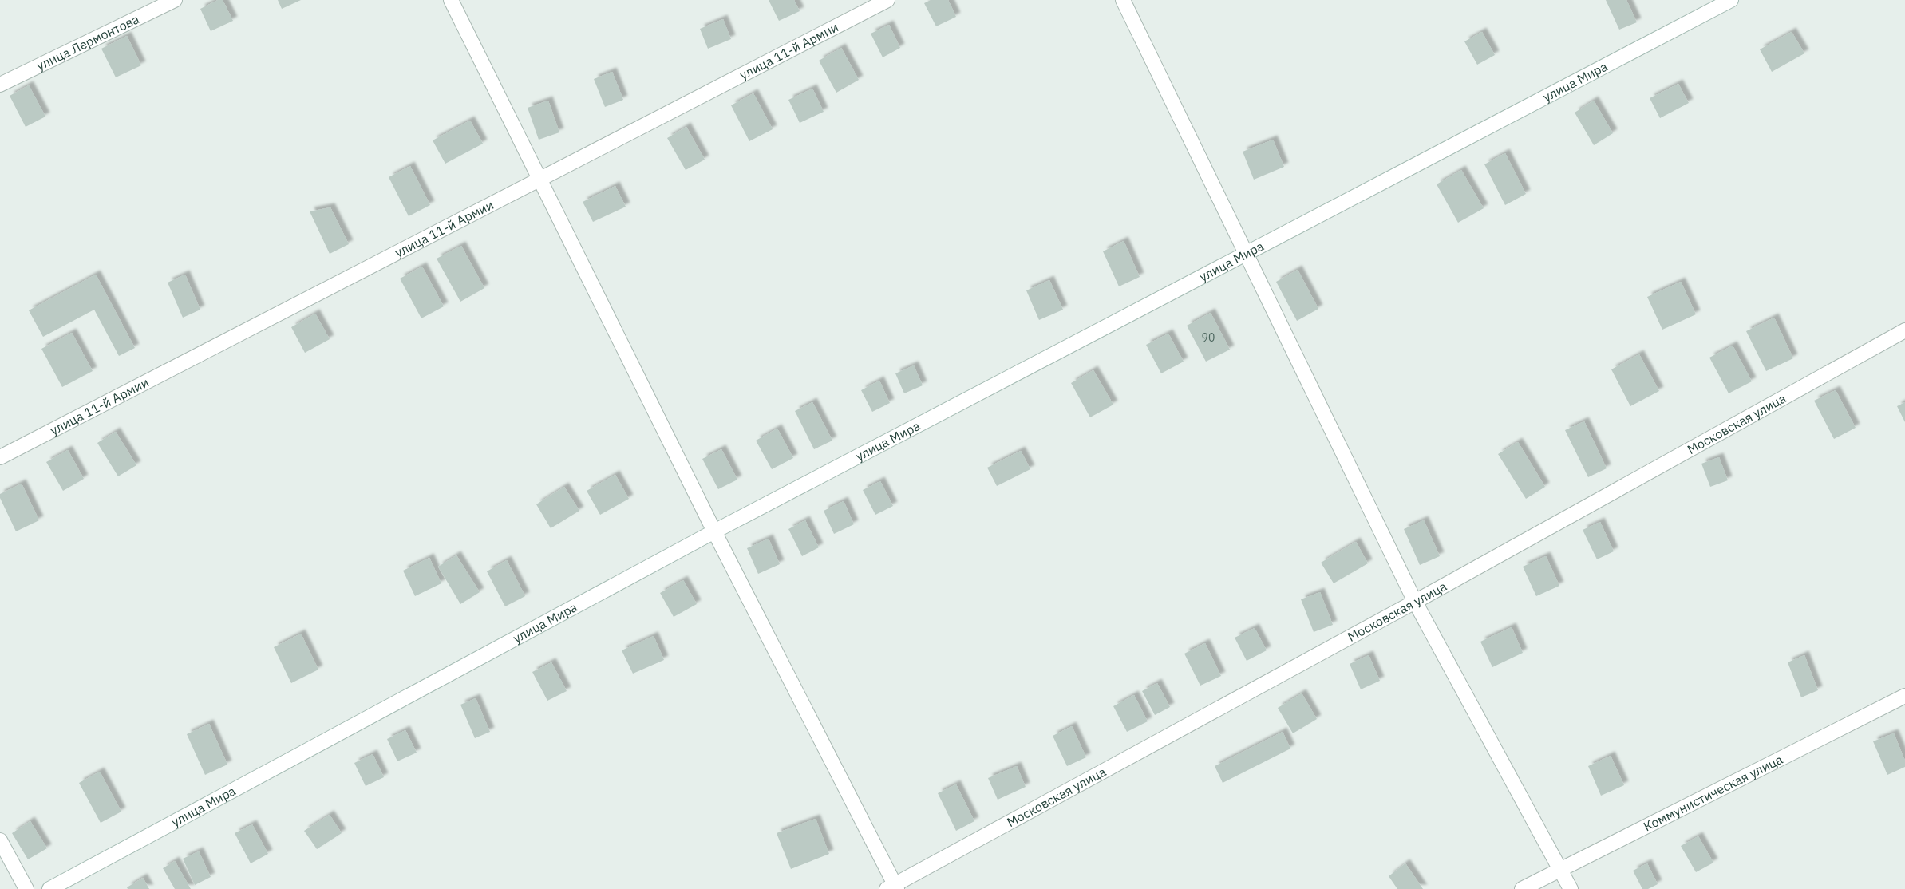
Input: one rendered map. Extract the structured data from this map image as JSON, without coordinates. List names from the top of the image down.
{
  "streets": {
    "street": [
      "улица Лермонтова",
      "улица 11-й Армии",
      "улица Мира",
      "Московская улица",
      "Коммунистическая улица"
    ]
  },
  "house_numbers": ["90"]
}
